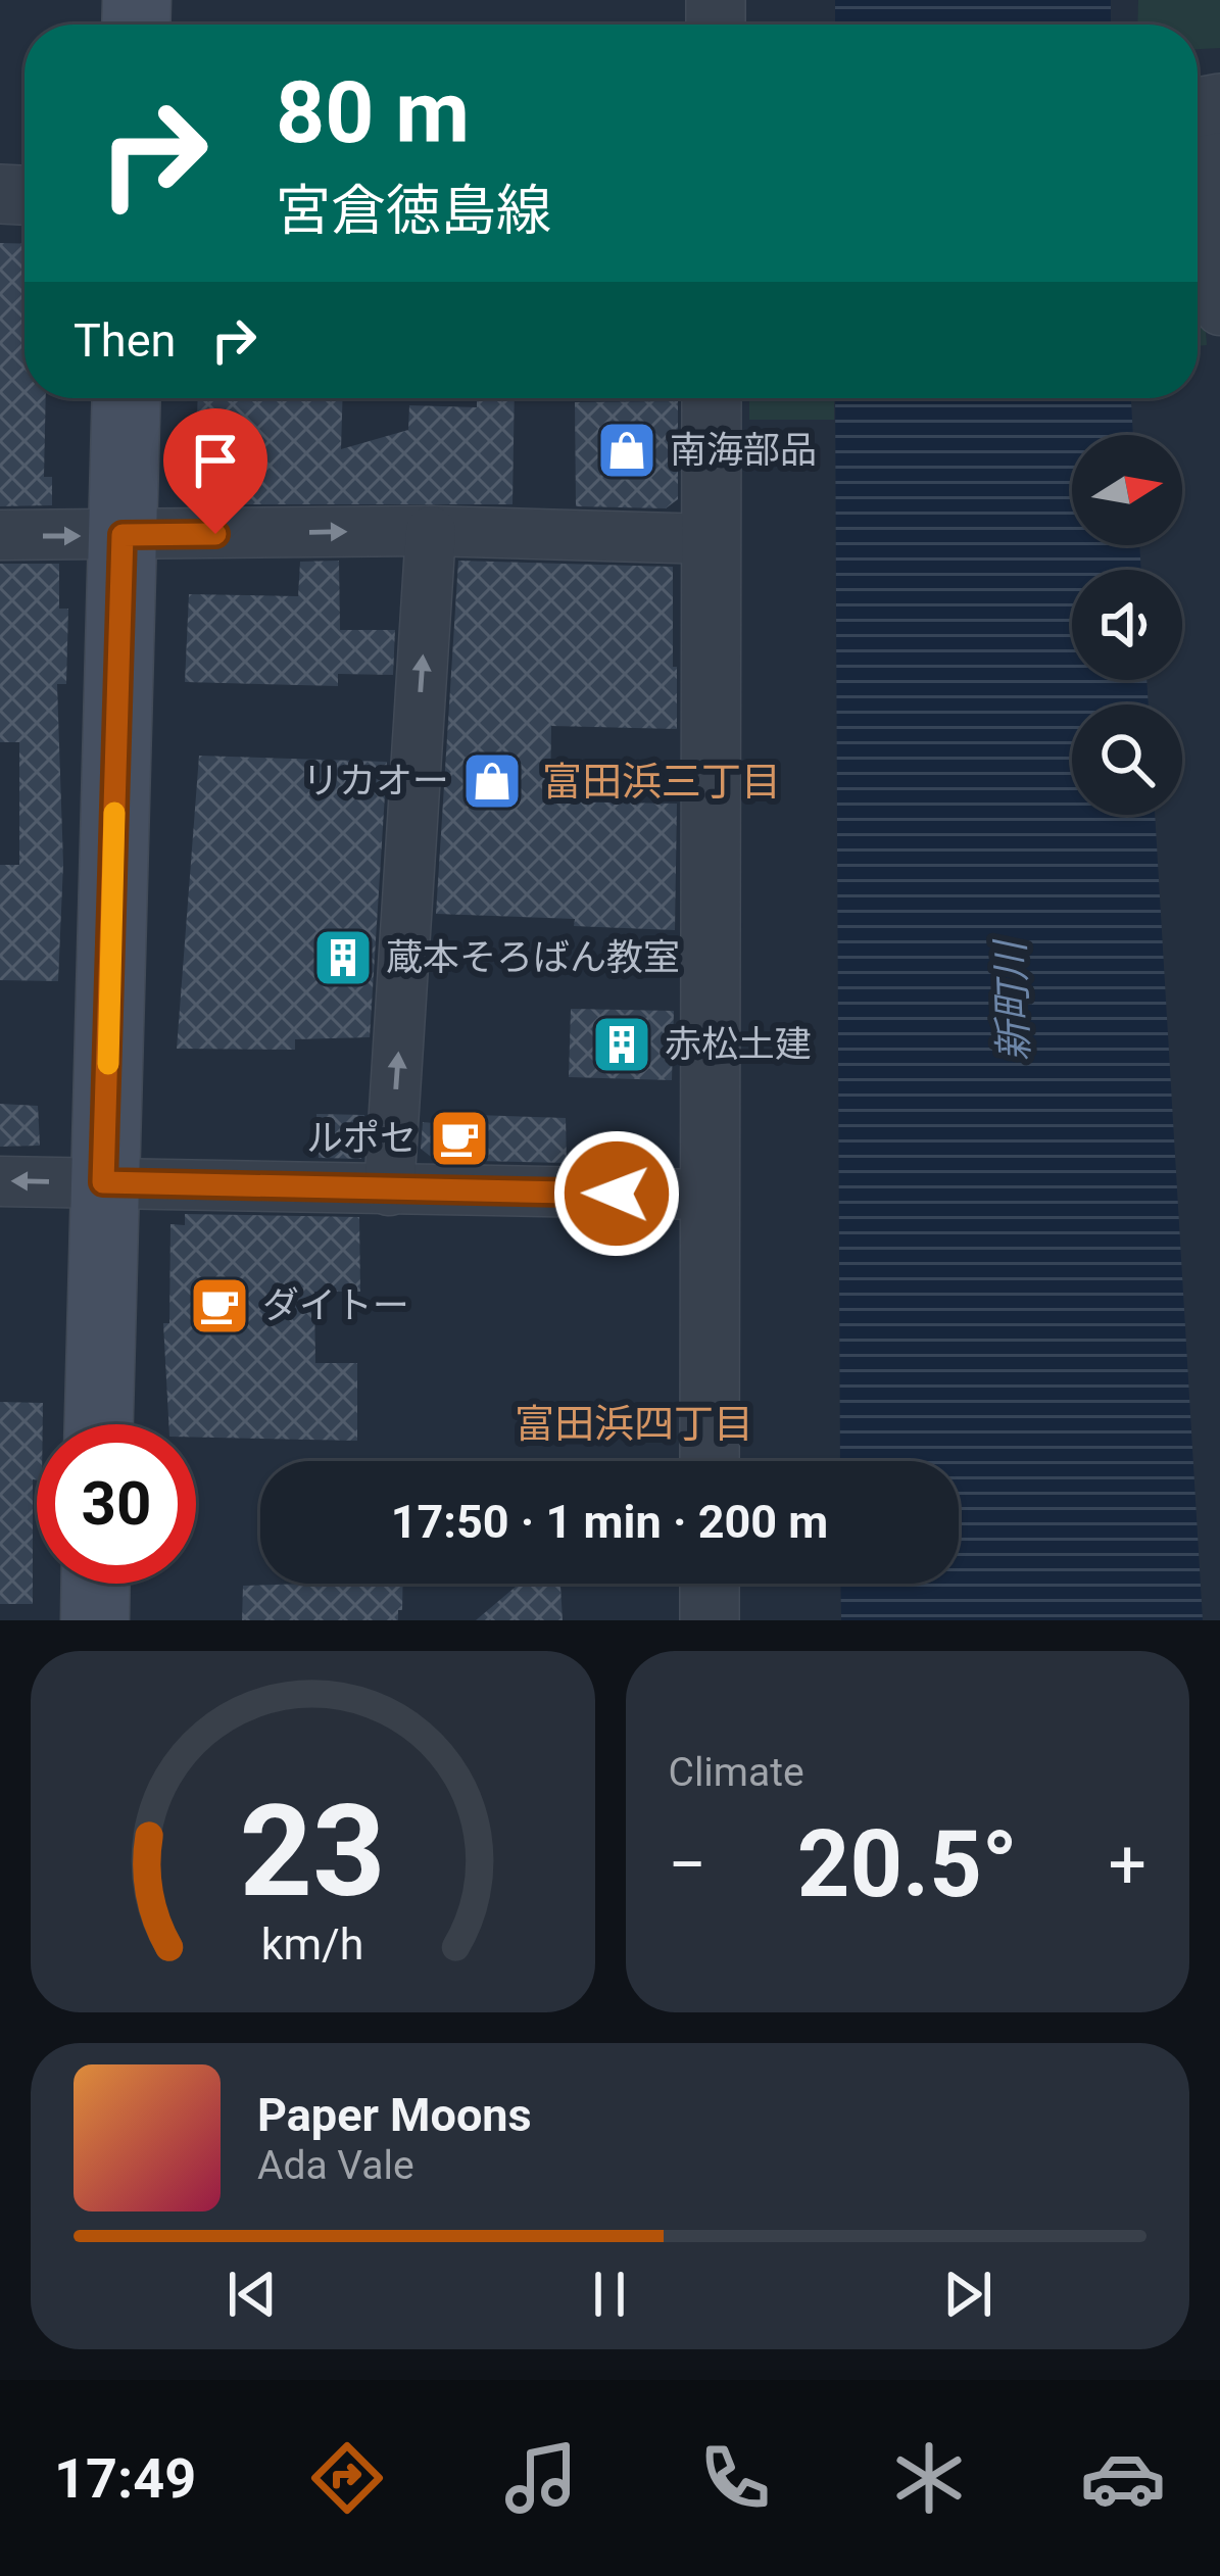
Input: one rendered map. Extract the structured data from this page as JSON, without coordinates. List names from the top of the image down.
{
  "districts": ["富田浜三丁目", "富田浜四丁目"],
  "water": ["新町川"],
  "places": {
    "shop": ["南海部品", "リカオー"],
    "building": ["蔵本そろばん教室", "赤松土建"],
    "cafe": ["ルポセ", "ダイトー"]
  },
  "north": "right",
  "page": {
    "turn": ["80 m", "宮倉徳島線"],
    "then": "Then",
    "limit": "30",
    "trip": "17:50 · 1 min · 200 m",
    "tile": "Climate",
    "heat": ["−", "20.5°", "+"],
    "song": ["Paper Moons", "Ada Vale"],
    "tabs": "17:49",
    "gauge": ["23", "km/h"]
  }
}
